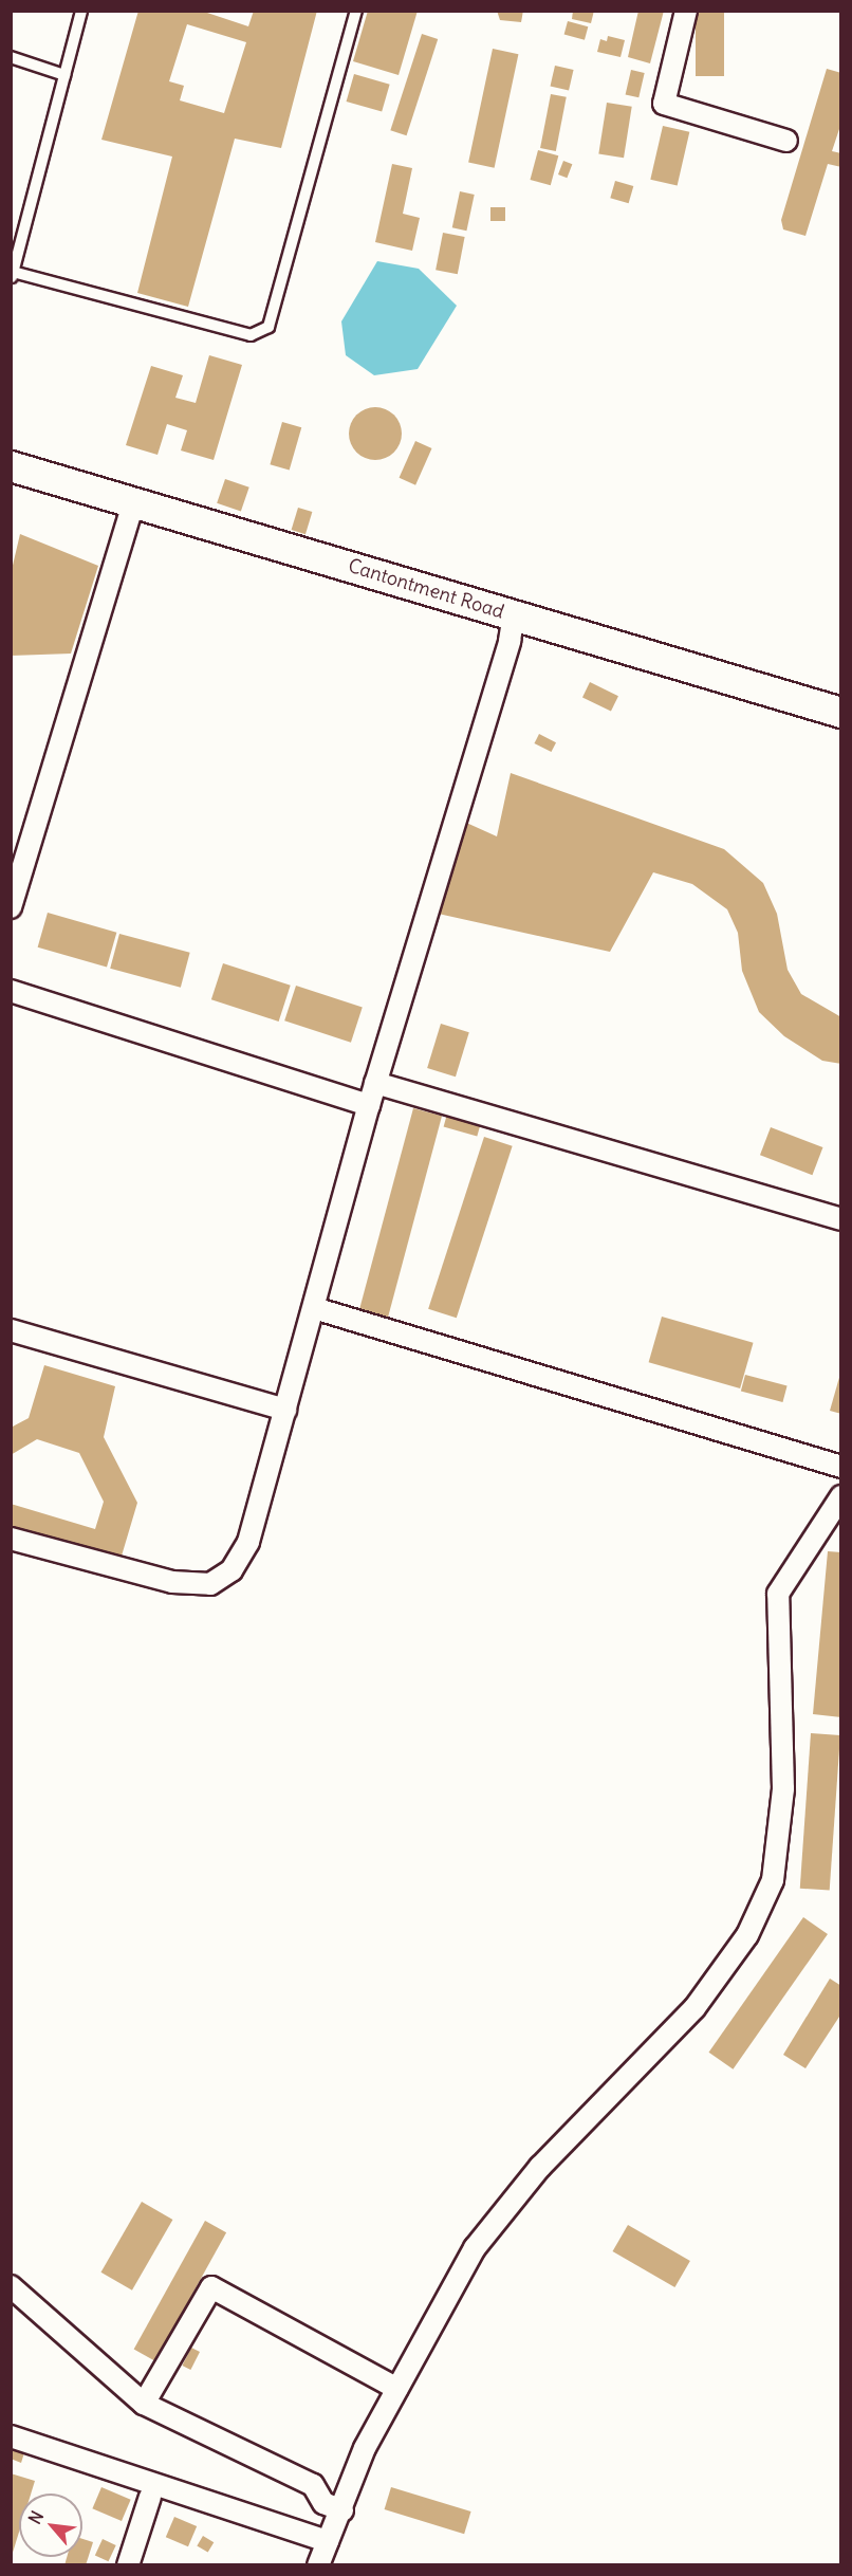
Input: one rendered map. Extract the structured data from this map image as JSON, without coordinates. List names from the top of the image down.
{
  "streets": {
    "street": ["Cantontment Road"]
  },
  "north": "top left"
}
